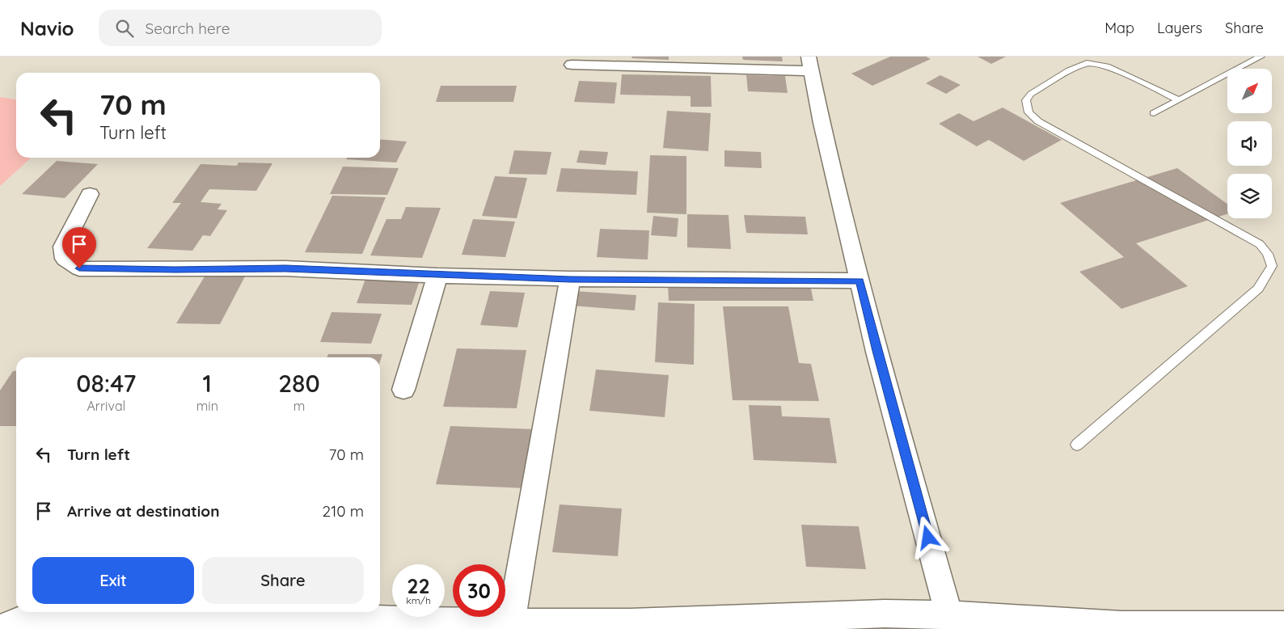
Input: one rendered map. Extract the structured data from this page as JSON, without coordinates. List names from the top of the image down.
{
  "north": "top right",
  "page": {
    "header": "Navio",
    "search": "Search here",
    "nav": ["Map", "Layers", "Share"],
    "turn": ["70 m", "Turn left"],
    "eta": [
      "08:47",
      "Arrival",
      "1",
      "min",
      "280",
      "m"
    ],
    "list": [
      {
        "name": "Turn left",
        "value": "70 m"
      },
      {
        "name": "Arrive at destination",
        "value": "210 m"
      }
    ],
    "buttons": ["Exit", "Share"],
    "speed": "22 km/h",
    "limit": "30"
  }
}
